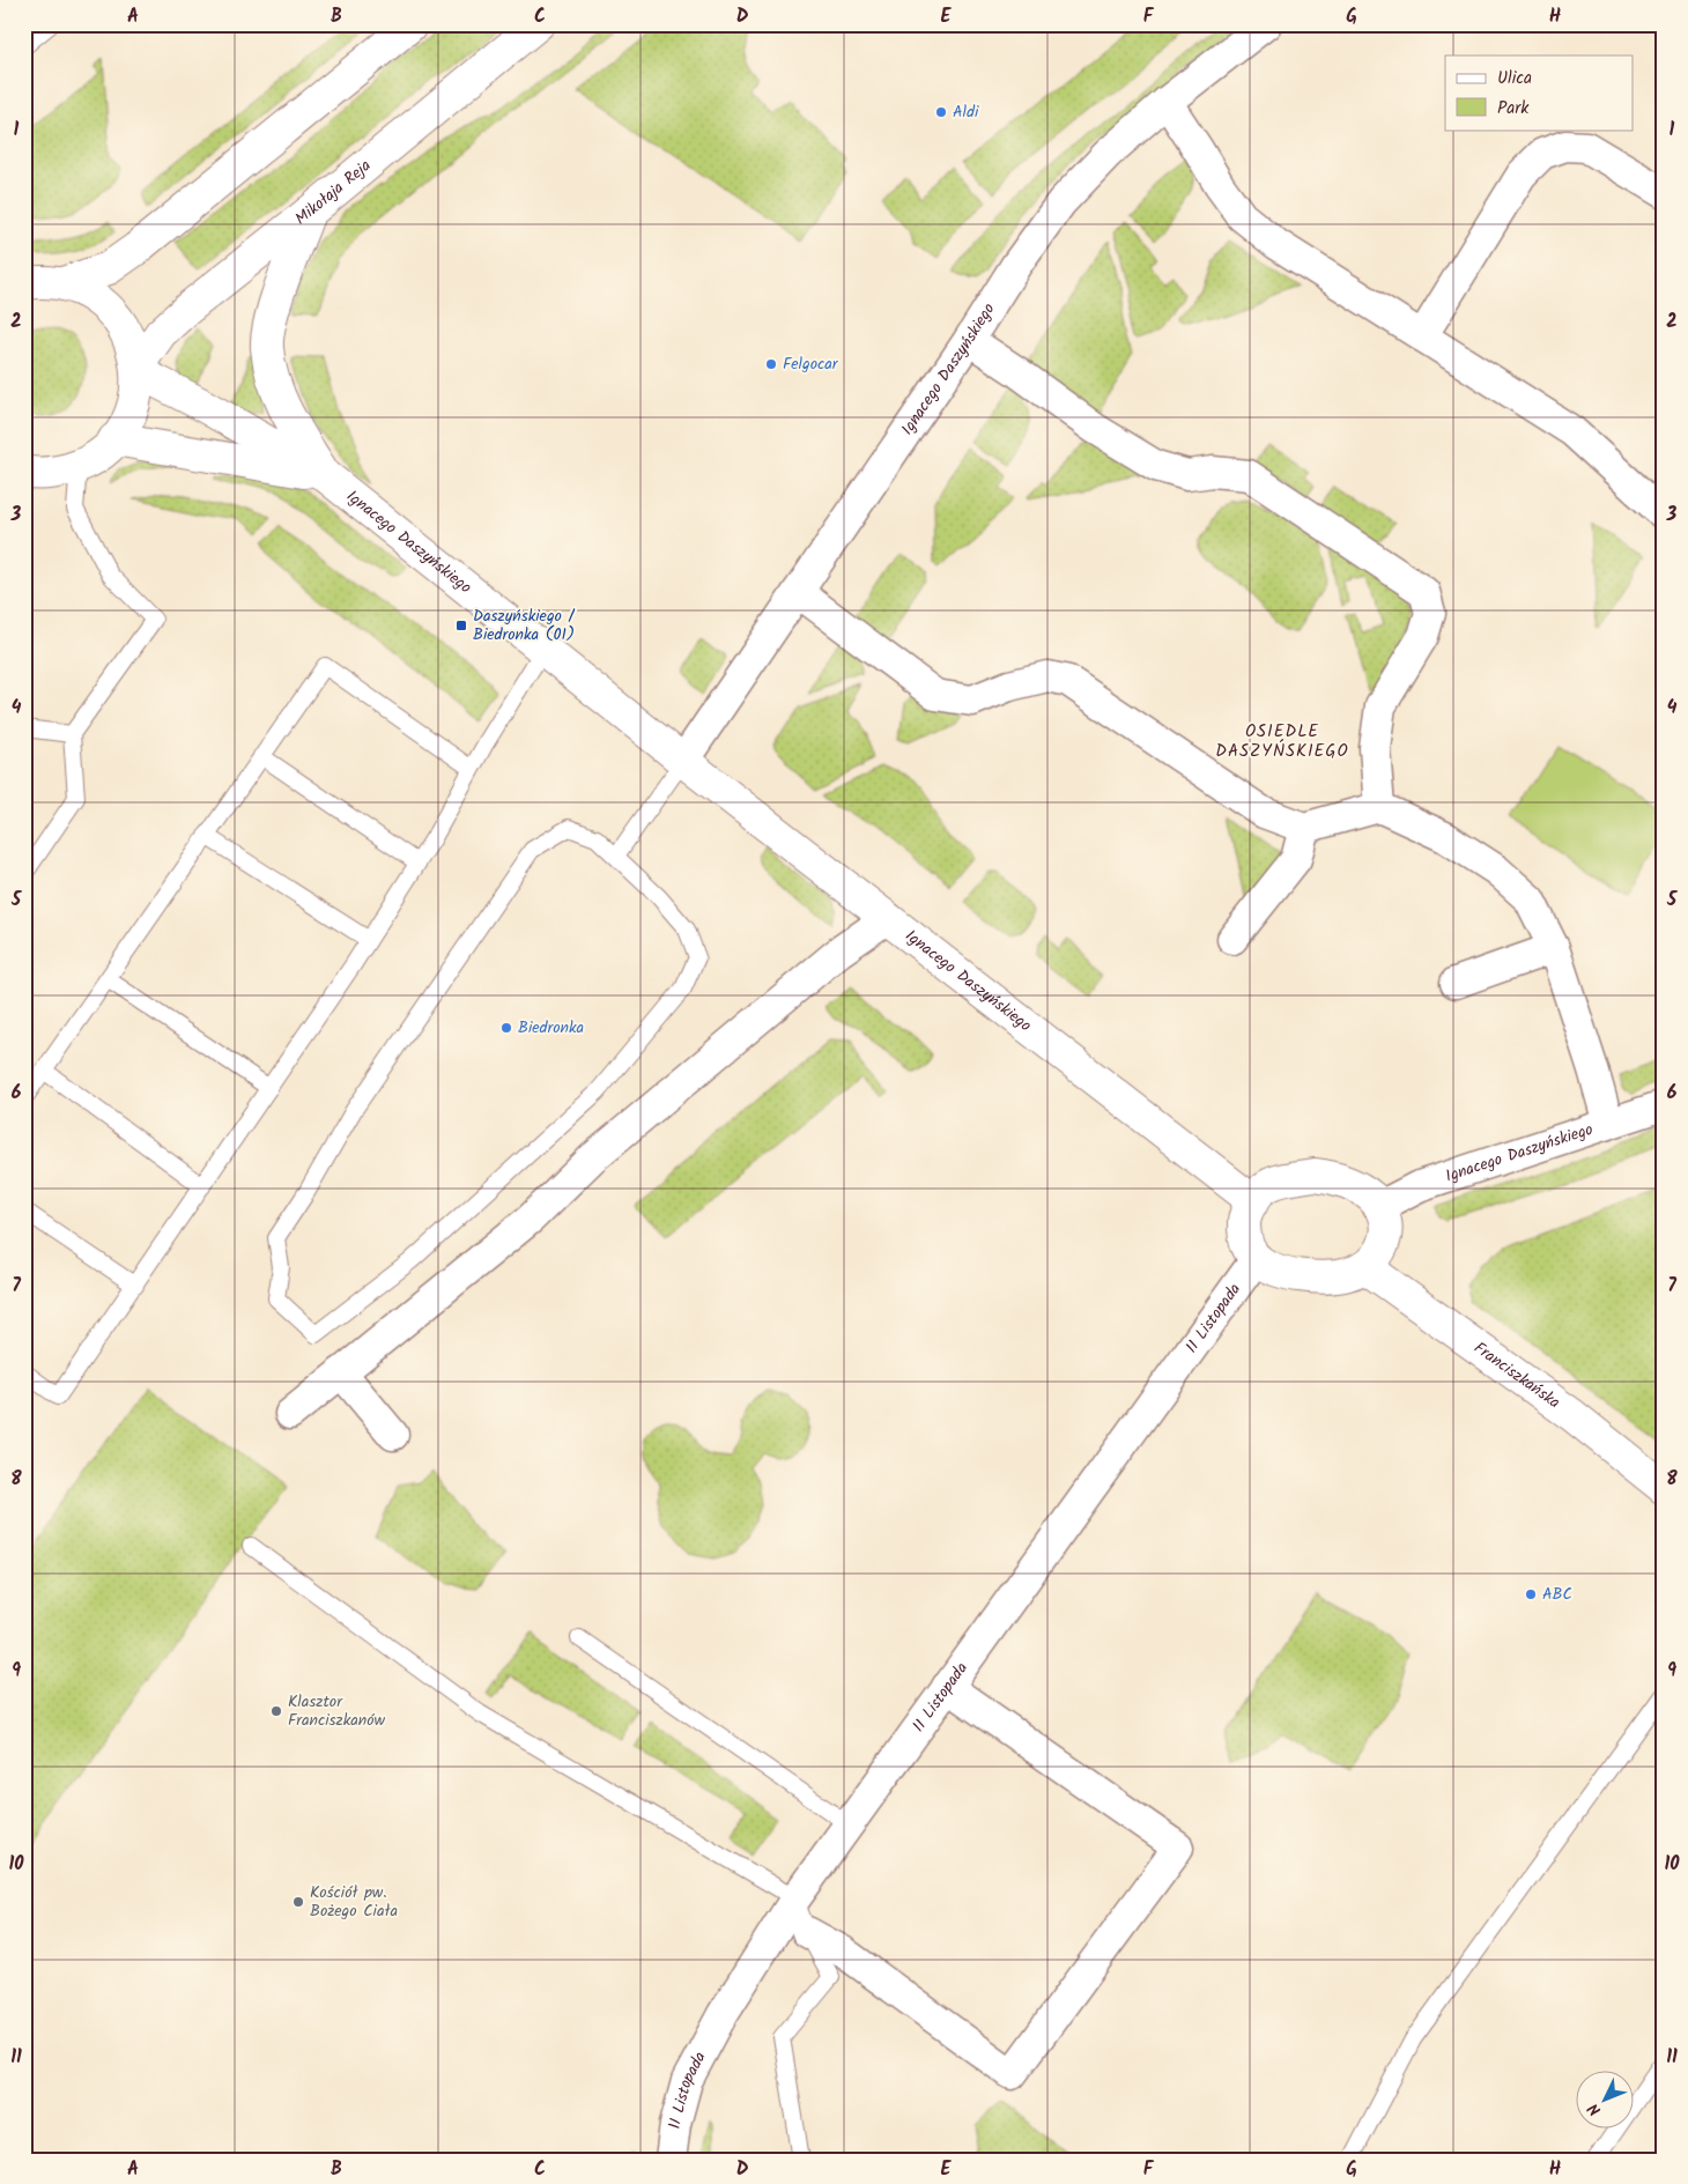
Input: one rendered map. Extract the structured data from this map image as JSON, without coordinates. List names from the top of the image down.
{
  "streets": {
    "street": [
      "Mikołaja Reja",
      "Ignacego Daszyńskiego",
      "11 Listopada",
      "Franciszkańska"
    ]
  },
  "crossings": [
    ["Mikołaja Reja", "Ignacego Daszyńskiego"],
    ["Ignacego Daszyńskiego", "11 Listopada"],
    ["Ignacego Daszyńskiego", "Franciszkańska"],
    ["11 Listopada", "Franciszkańska"]
  ],
  "districts": ["OSIEDLE DASZYŃSKIEGO"],
  "places": {
    "other": [
      "Aldi",
      "Felgocar",
      "Biedronka",
      "ABC",
      "Klasztor Franciszkanów",
      "Kościół pw. Bożego Ciała"
    ],
    "transit": ["Daszyńskiego / Biedronka (01)"]
  },
  "legend": ["Ulica", "Park"],
  "north": "bottom left",
  "grid": {
    "columns": [
      "A",
      "B",
      "C",
      "D",
      "E",
      "F",
      "G",
      "H"
    ],
    "rows": [
      "1",
      "2",
      "3",
      "4",
      "5",
      "6",
      "7",
      "8",
      "9",
      "10",
      "11"
    ]
  }
}
